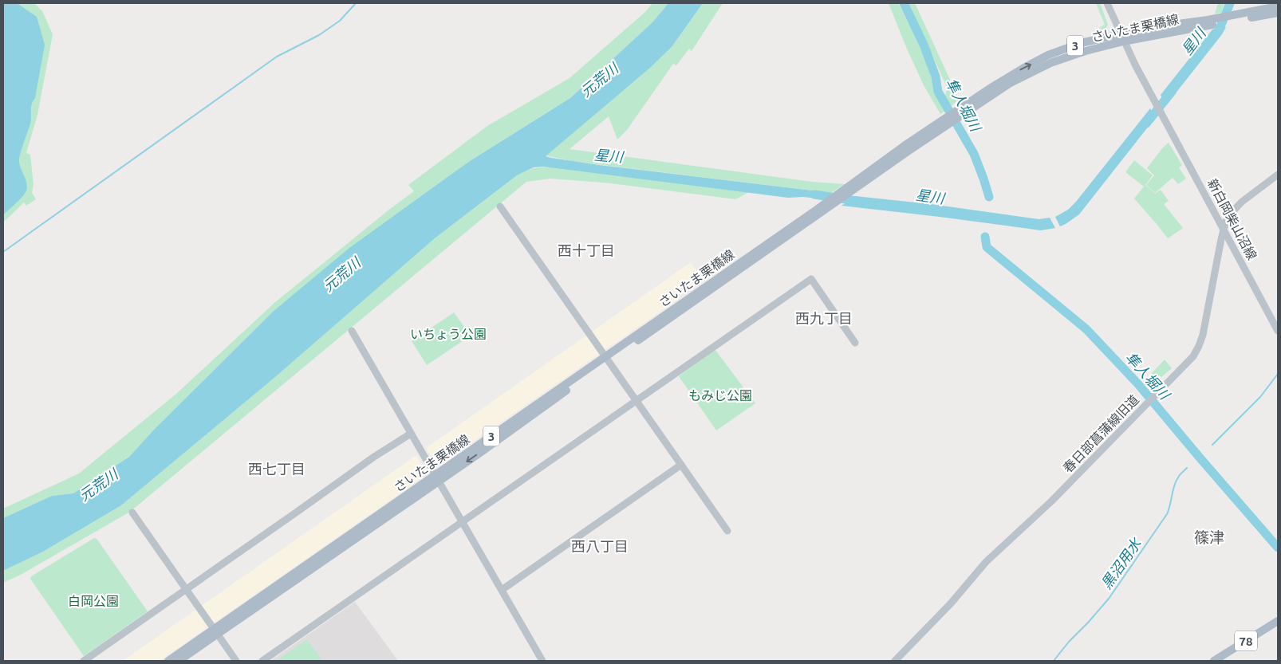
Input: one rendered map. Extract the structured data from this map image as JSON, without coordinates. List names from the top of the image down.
{
  "streets": {
    "main road": ["さいたま栗橋線", "3", "78"],
    "street": ["新白岡柴山沼線", "春日部菖蒲線旧道"]
  },
  "crossings": [
    ["さいたま栗橋線", "新白岡柴山沼線"],
    ["新白岡柴山沼線", "春日部菖蒲線旧道"]
  ],
  "districts": [
    "西十丁目",
    "西九丁目",
    "西七丁目",
    "篠津",
    "西八丁目"
  ],
  "water": [
    "星川",
    "元荒川",
    "隼人堀川",
    "黒沼用水"
  ],
  "parks": ["いちょう公園", "もみじ公園", "白岡公園"]
}
